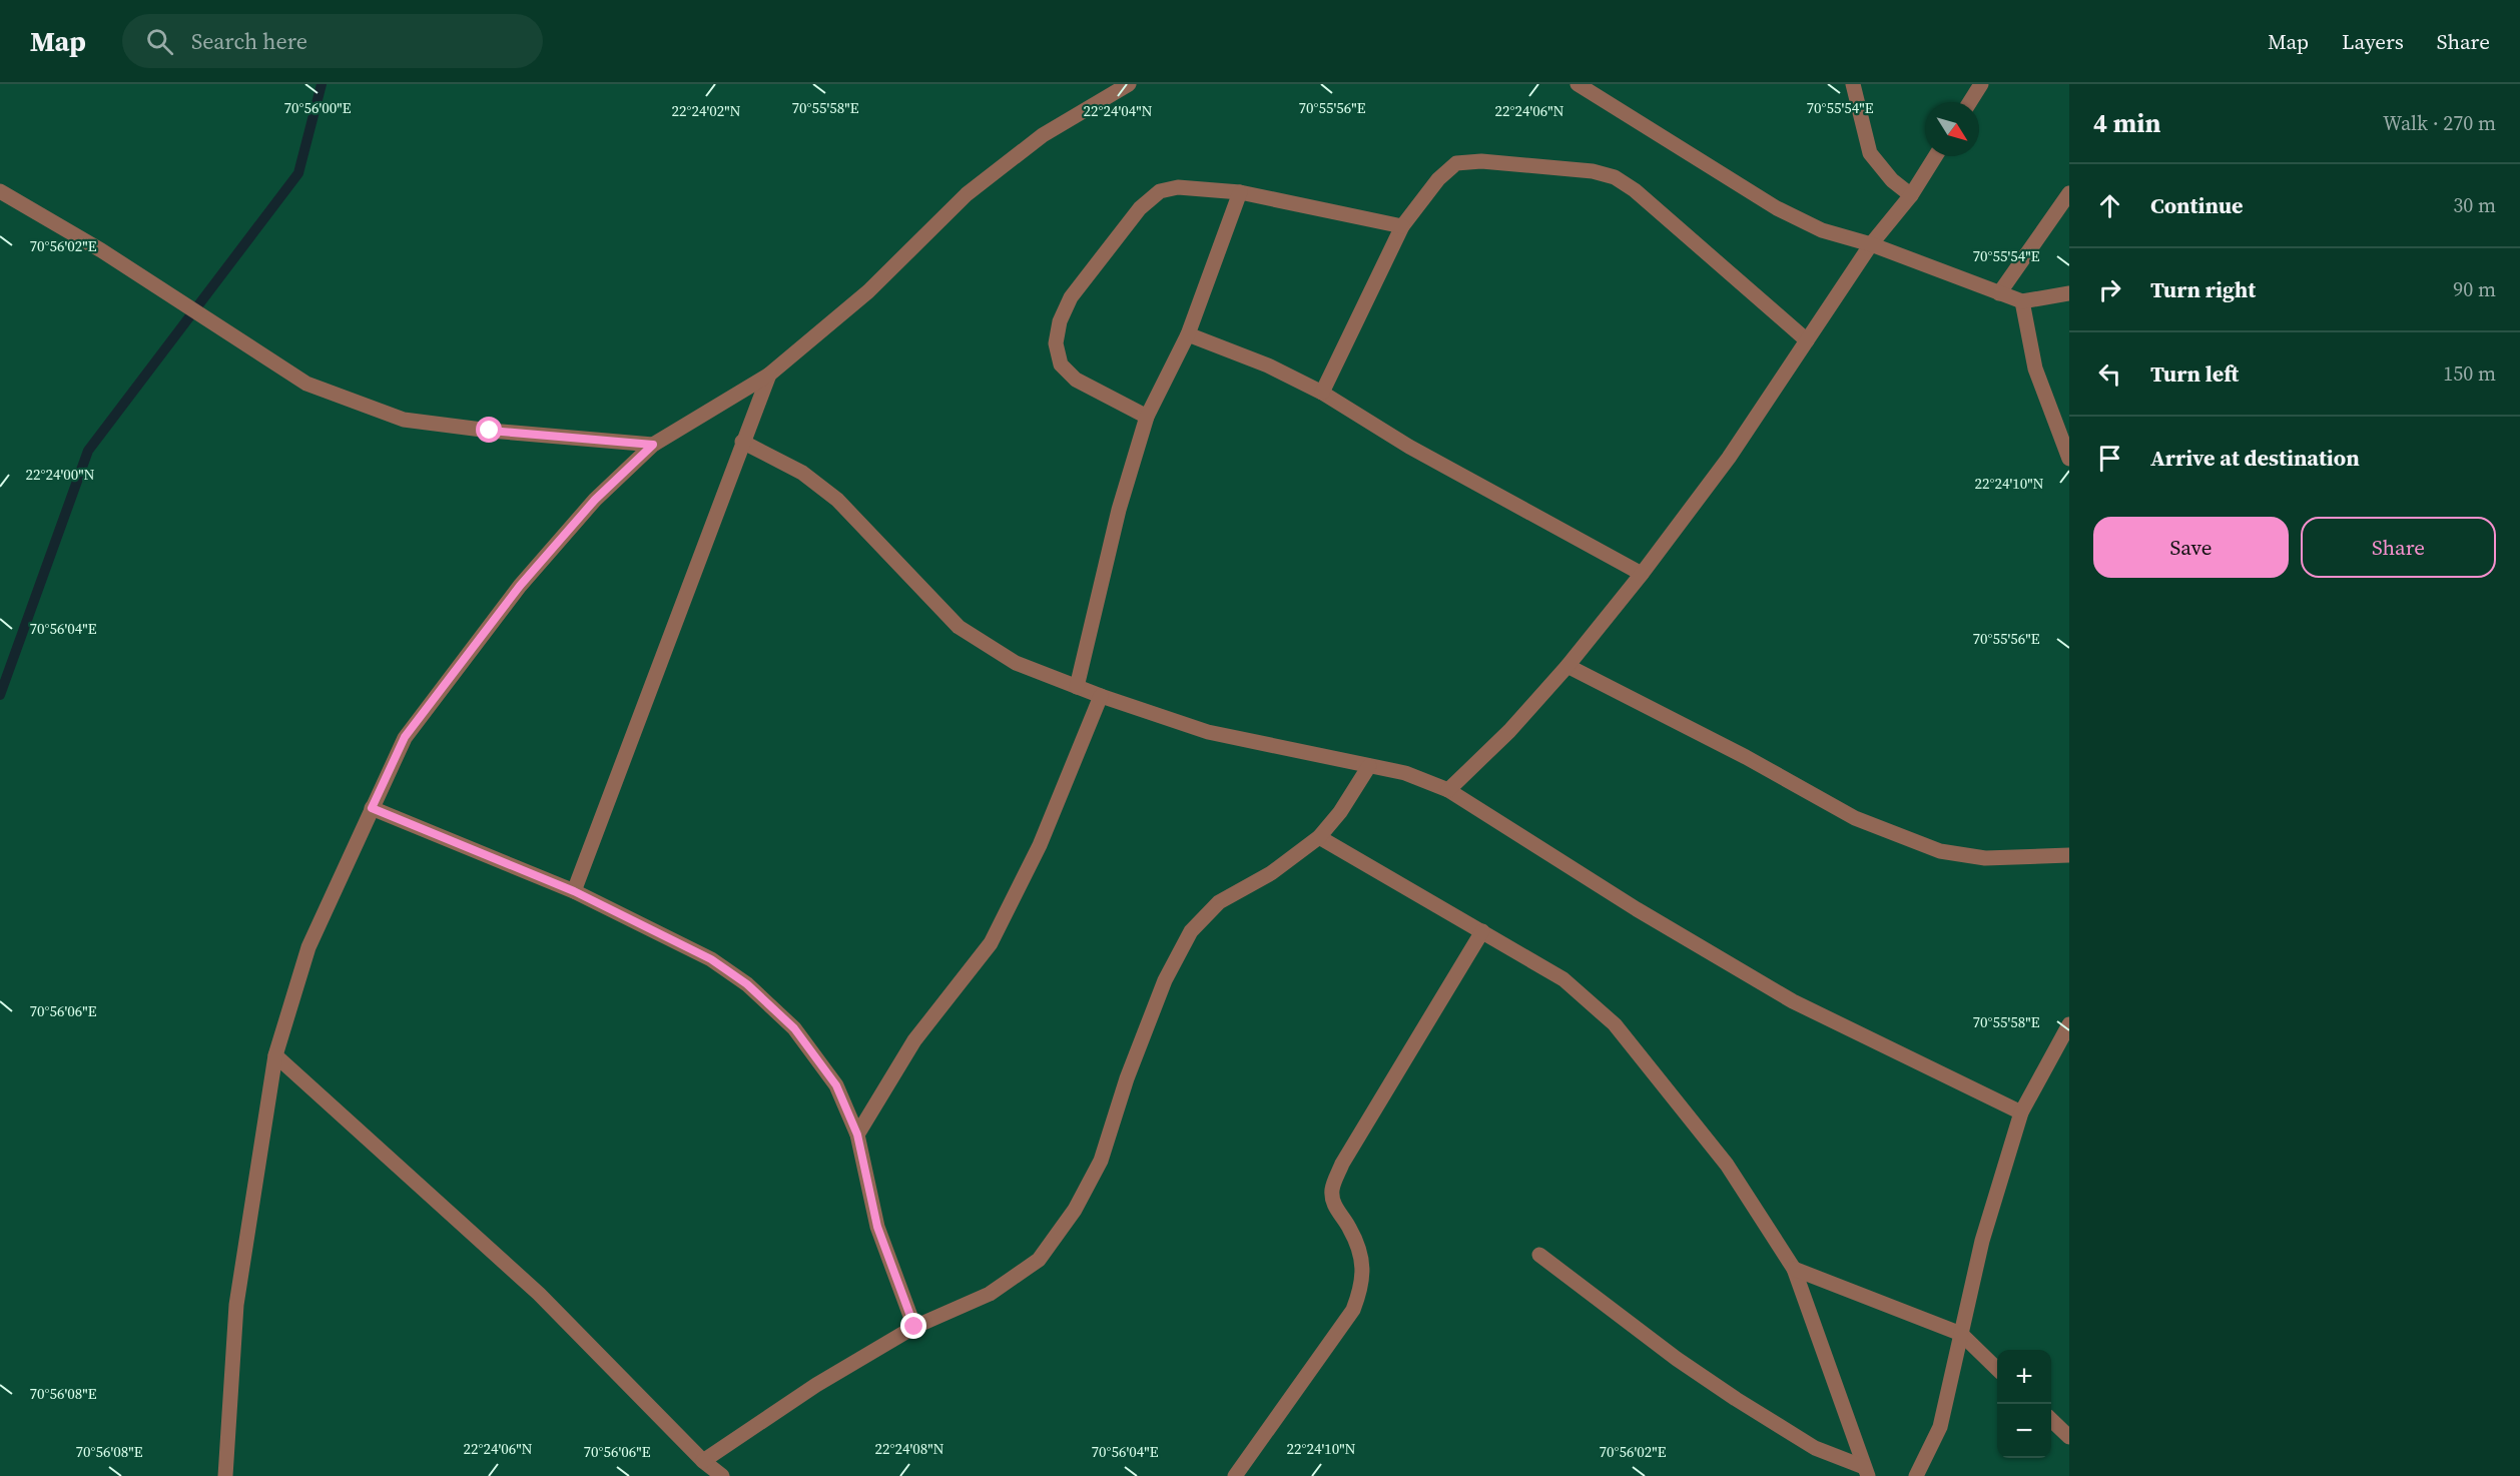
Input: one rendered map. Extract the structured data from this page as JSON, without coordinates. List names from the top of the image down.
{
  "north": "bottom right",
  "page": {
    "header": "Map",
    "search": "Search here",
    "nav": ["Map", "Layers", "Share"],
    "heading": ["4 min", "Walk · 270 m"],
    "list": [
      ["Continue", "30 m"],
      ["Turn right", "90 m"],
      ["Turn left", "150 m"],
      "Arrive at destination"
    ],
    "buttons": ["Save", "Share"],
    "map_buttons": ["+", "−"]
  },
  "coordinates": [
    "70°56'00\"E",
    "70°55'56\"E",
    "70°55'54\"E",
    "70°55'58\"E",
    "22°24'02\"N",
    "22°24'04\"N",
    "22°24'06\"N",
    "70°56'02\"E",
    "22°24'00\"N",
    "22°24'10\"N",
    "70°56'04\"E",
    "70°56'06\"E",
    "70°56'08\"E",
    "22°24'08\"N"
  ]
}
